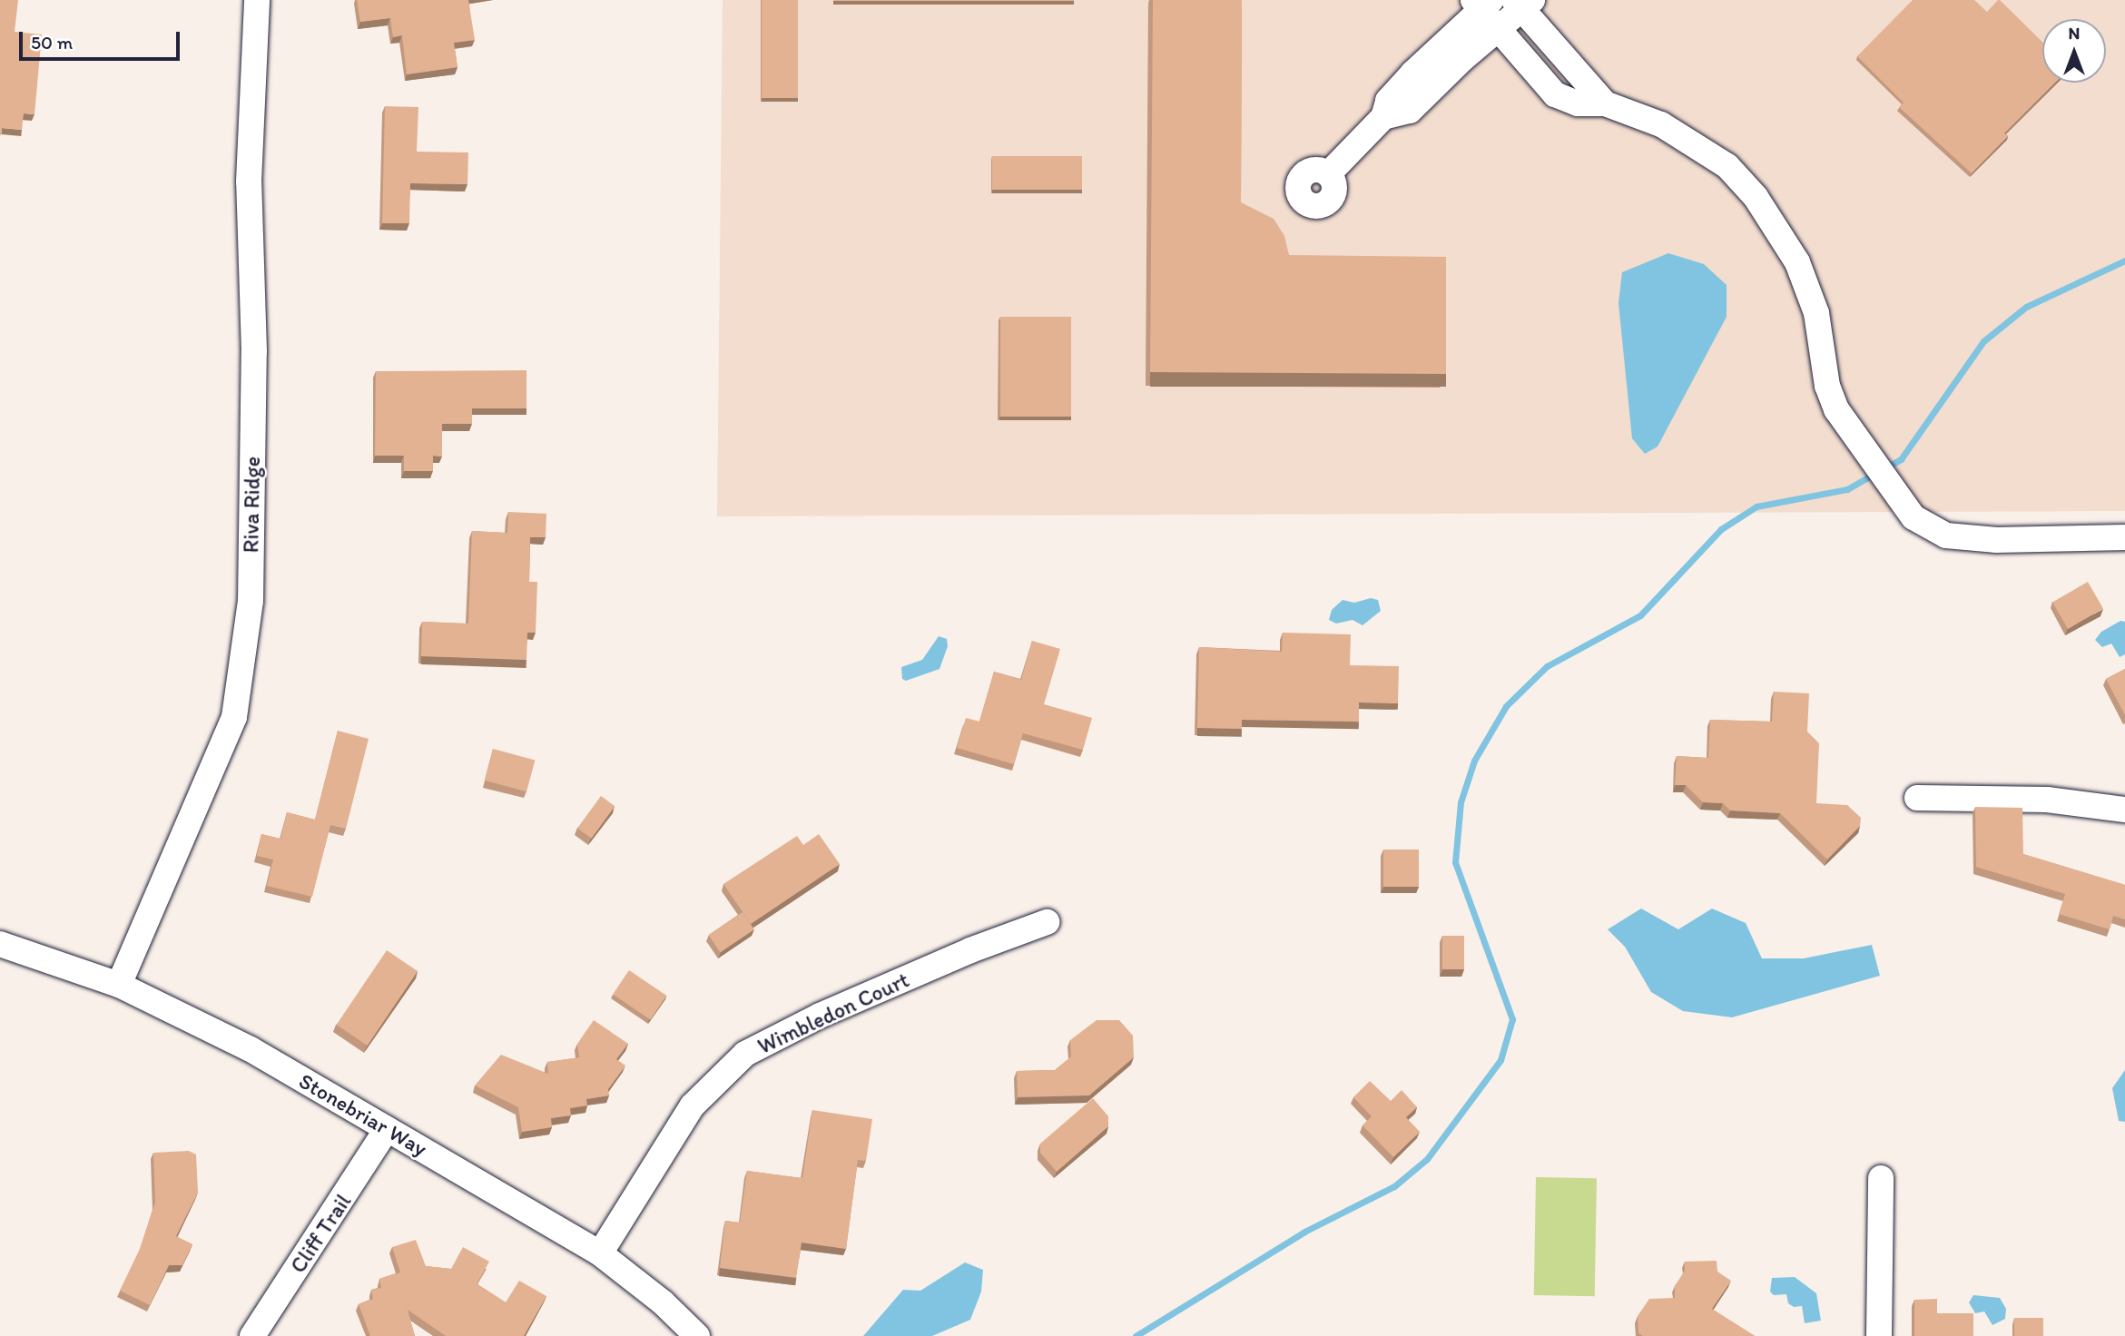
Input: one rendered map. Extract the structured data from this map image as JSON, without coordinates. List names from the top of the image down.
{
  "streets": {
    "street": [
      "Riva Ridge",
      "Wimbledon Court",
      "Stonebriar Way",
      "Cliff Trail"
    ]
  },
  "crossings": [
    ["Riva Ridge", "Stonebriar Way"],
    ["Wimbledon Court", "Stonebriar Way"],
    ["Stonebriar Way", "Cliff Trail"]
  ],
  "scale_bar": "50 m",
  "north": "top"
}
